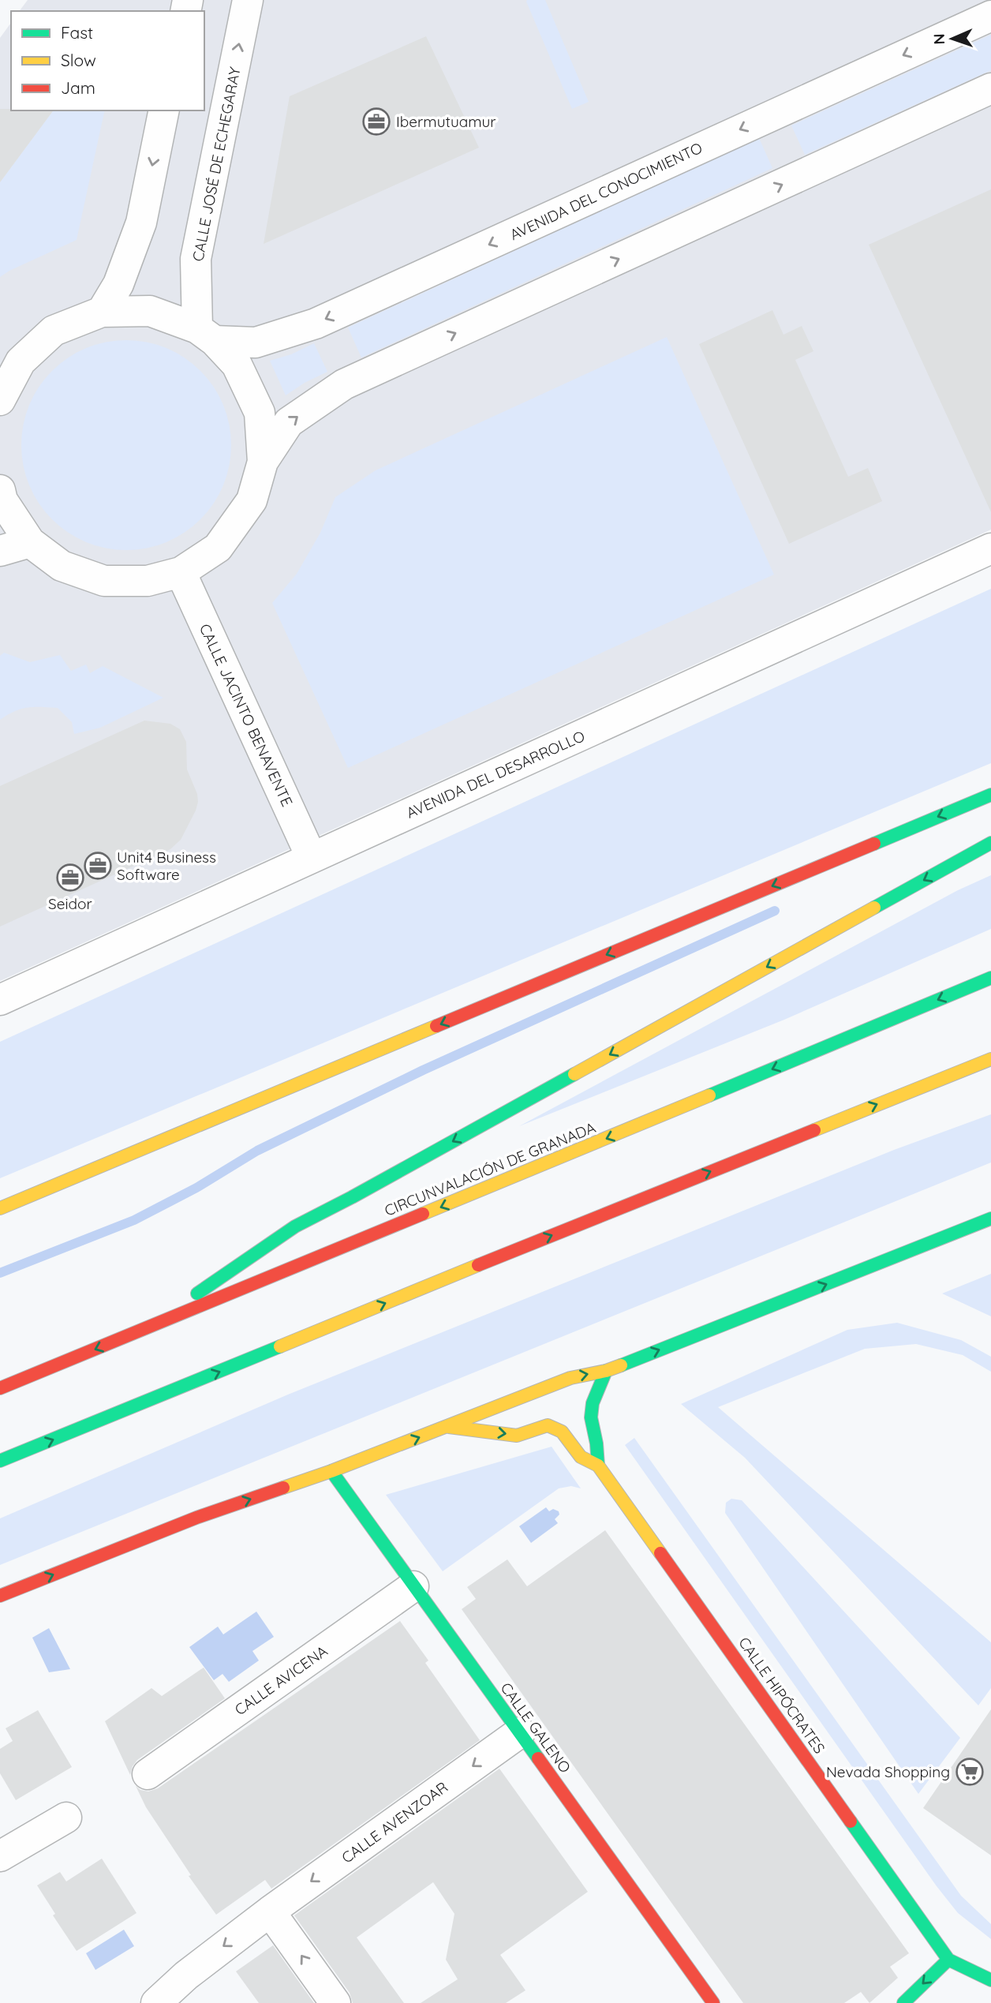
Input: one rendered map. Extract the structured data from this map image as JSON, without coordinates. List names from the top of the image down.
{
  "streets": {
    "main road": ["CIRCUNVALACIÓN DE GRANADA", "CALLE HIPÓCRATES", "CALLE GALENO"],
    "street": [
      "CALLE JOSÉ DE ECHEGARAY",
      "AVENIDA DEL CONOCIMIENTO",
      "CALLE JACINTO BENAVENTE",
      "AVENIDA DEL DESARROLLO",
      "CALLE AVICENA",
      "CALLE AVENZOAR"
    ]
  },
  "crossings": [
    ["CALLE JOSÉ DE ECHEGARAY", "AVENIDA DEL CONOCIMIENTO"],
    ["CALLE JACINTO BENAVENTE", "AVENIDA DEL DESARROLLO"],
    ["CALLE AVICENA", "CALLE GALENO"],
    ["CALLE GALENO", "CALLE AVENZOAR"]
  ],
  "one_way": ["CALLE AVENZOAR"],
  "places": {
    "office": ["Ibermutuamur", "Unit4 Business Software", "Seidor"],
    "supermarket": ["Nevada Shopping"]
  },
  "legend": ["Fast", "Slow", "Jam"],
  "north": "left"
}
